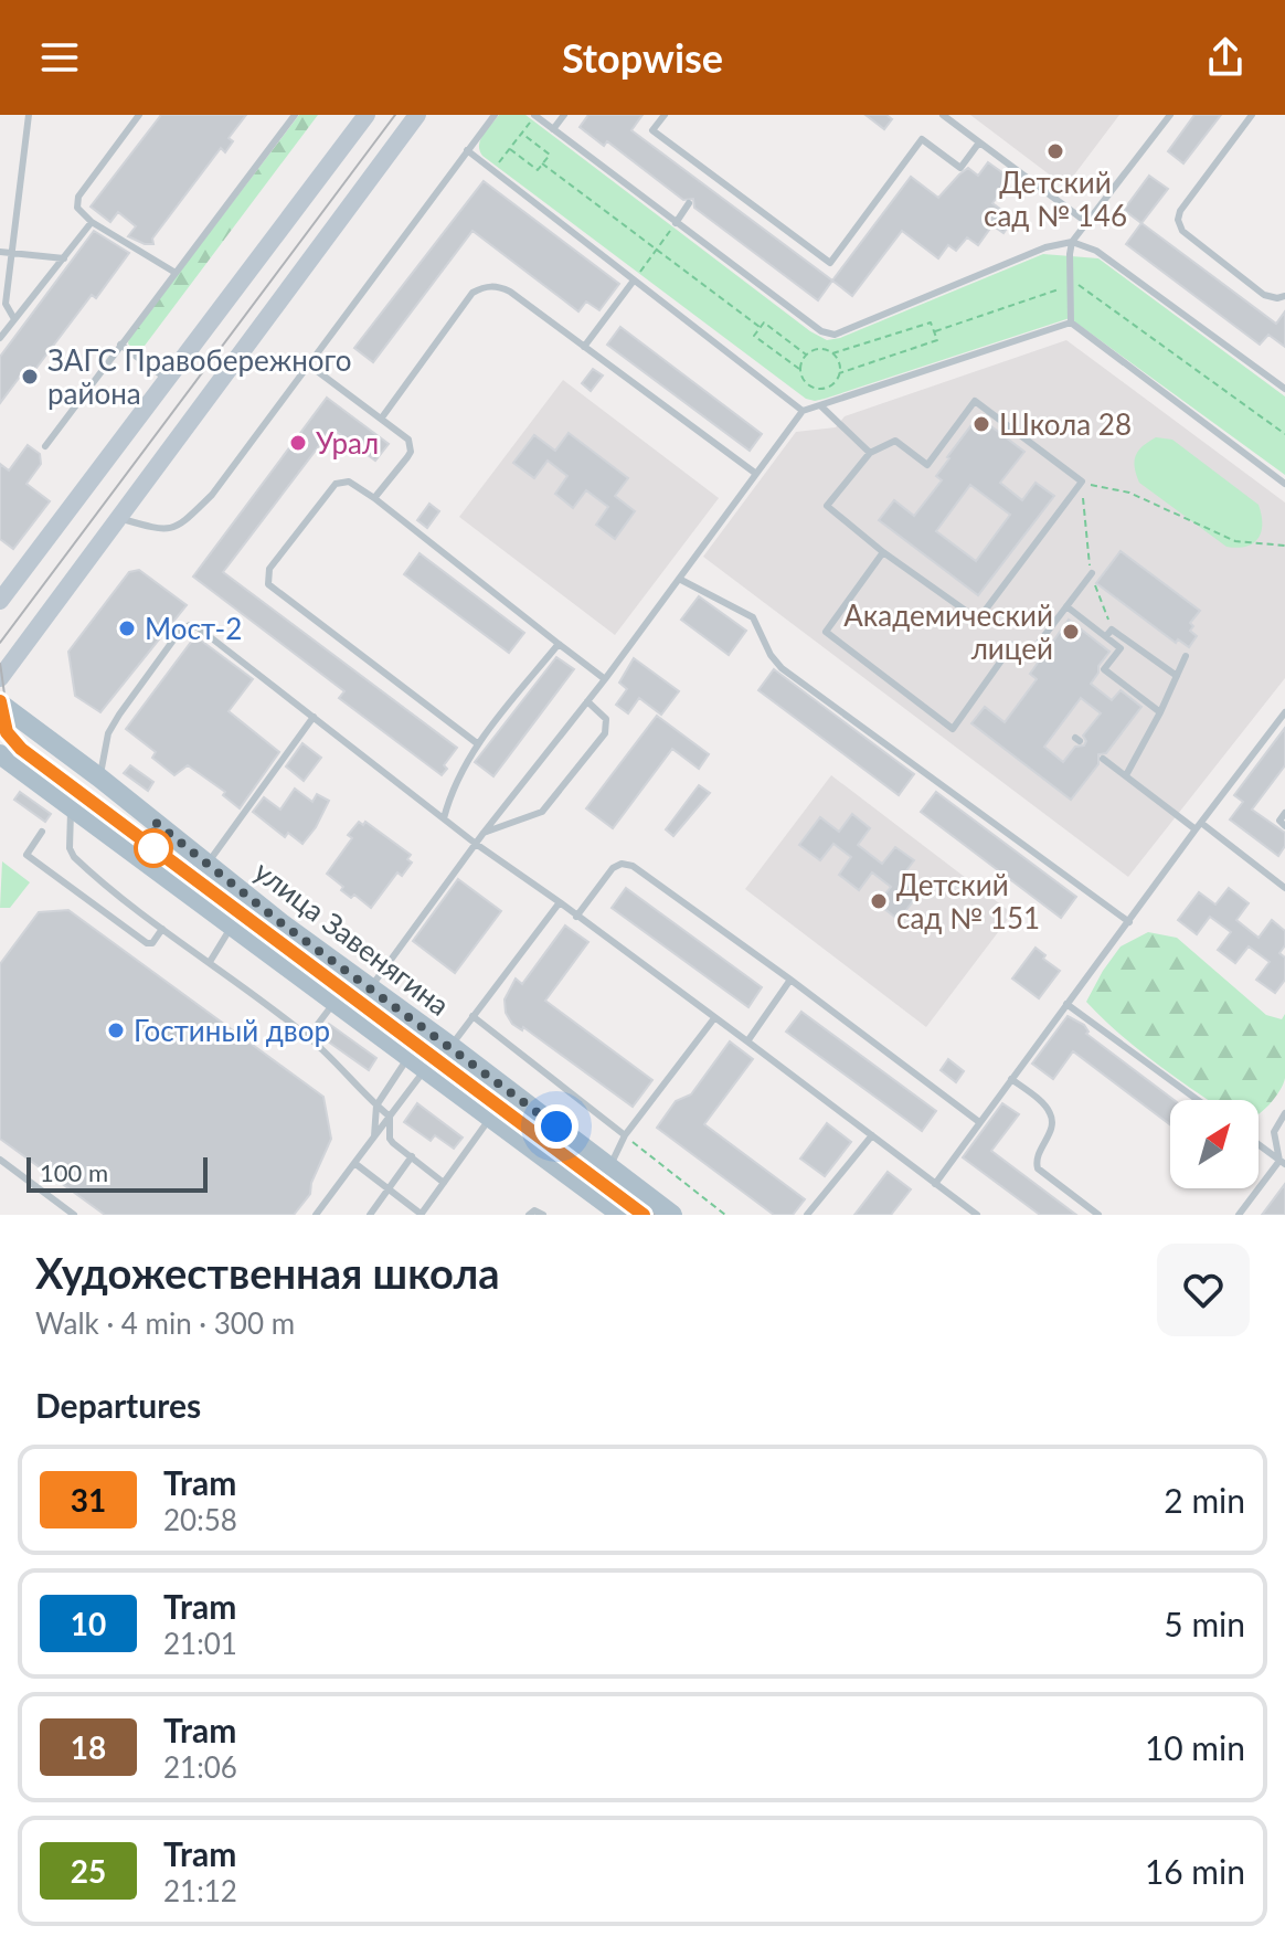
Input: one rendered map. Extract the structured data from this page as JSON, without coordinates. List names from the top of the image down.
{
  "streets": {
    "main road": ["улица Завенягина"]
  },
  "places": [
    "Детский сад № 146",
    "ЗАГС Правобережного района",
    "Школа 28",
    "Урал",
    "Мост-2",
    "Академический лицей",
    "Детский сад № 151",
    "Гостиный двор"
  ],
  "lines": ["tram line 31"],
  "scale_bar": "100 m",
  "north": "top right",
  "page": {
    "header": "Stopwise",
    "scale": "100 m",
    "heading": [
      ["Художественная школа", "Walk · 4 min · 300 m"],
      "Departures"
    ],
    "list": [
      {
        "mark": "31",
        "name": "Tram",
        "note": "20:58",
        "value": "2 min"
      },
      {
        "mark": "10",
        "name": "Tram",
        "note": "21:01",
        "value": "5 min"
      },
      {
        "mark": "18",
        "name": "Tram",
        "note": "21:06",
        "value": "10 min"
      },
      {
        "mark": "25",
        "name": "Tram",
        "note": "21:12",
        "value": "16 min"
      }
    ]
  }
}
